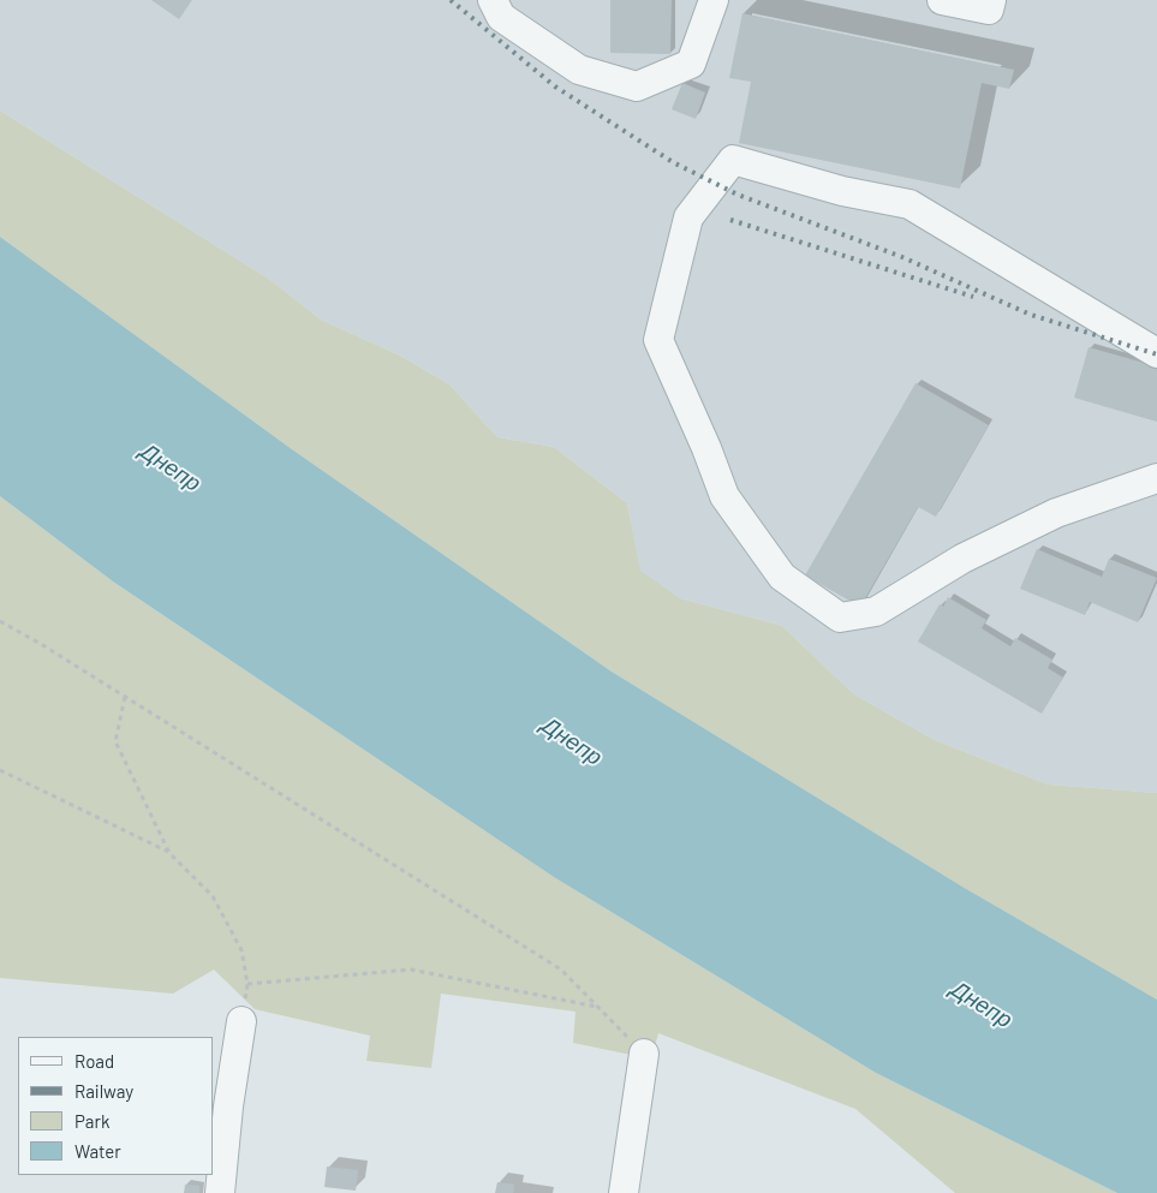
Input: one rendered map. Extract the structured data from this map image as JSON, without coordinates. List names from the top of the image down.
{
  "water": ["Днепр"],
  "legend": [
    "Road",
    "Railway",
    "Park",
    "Water"
  ]
}
